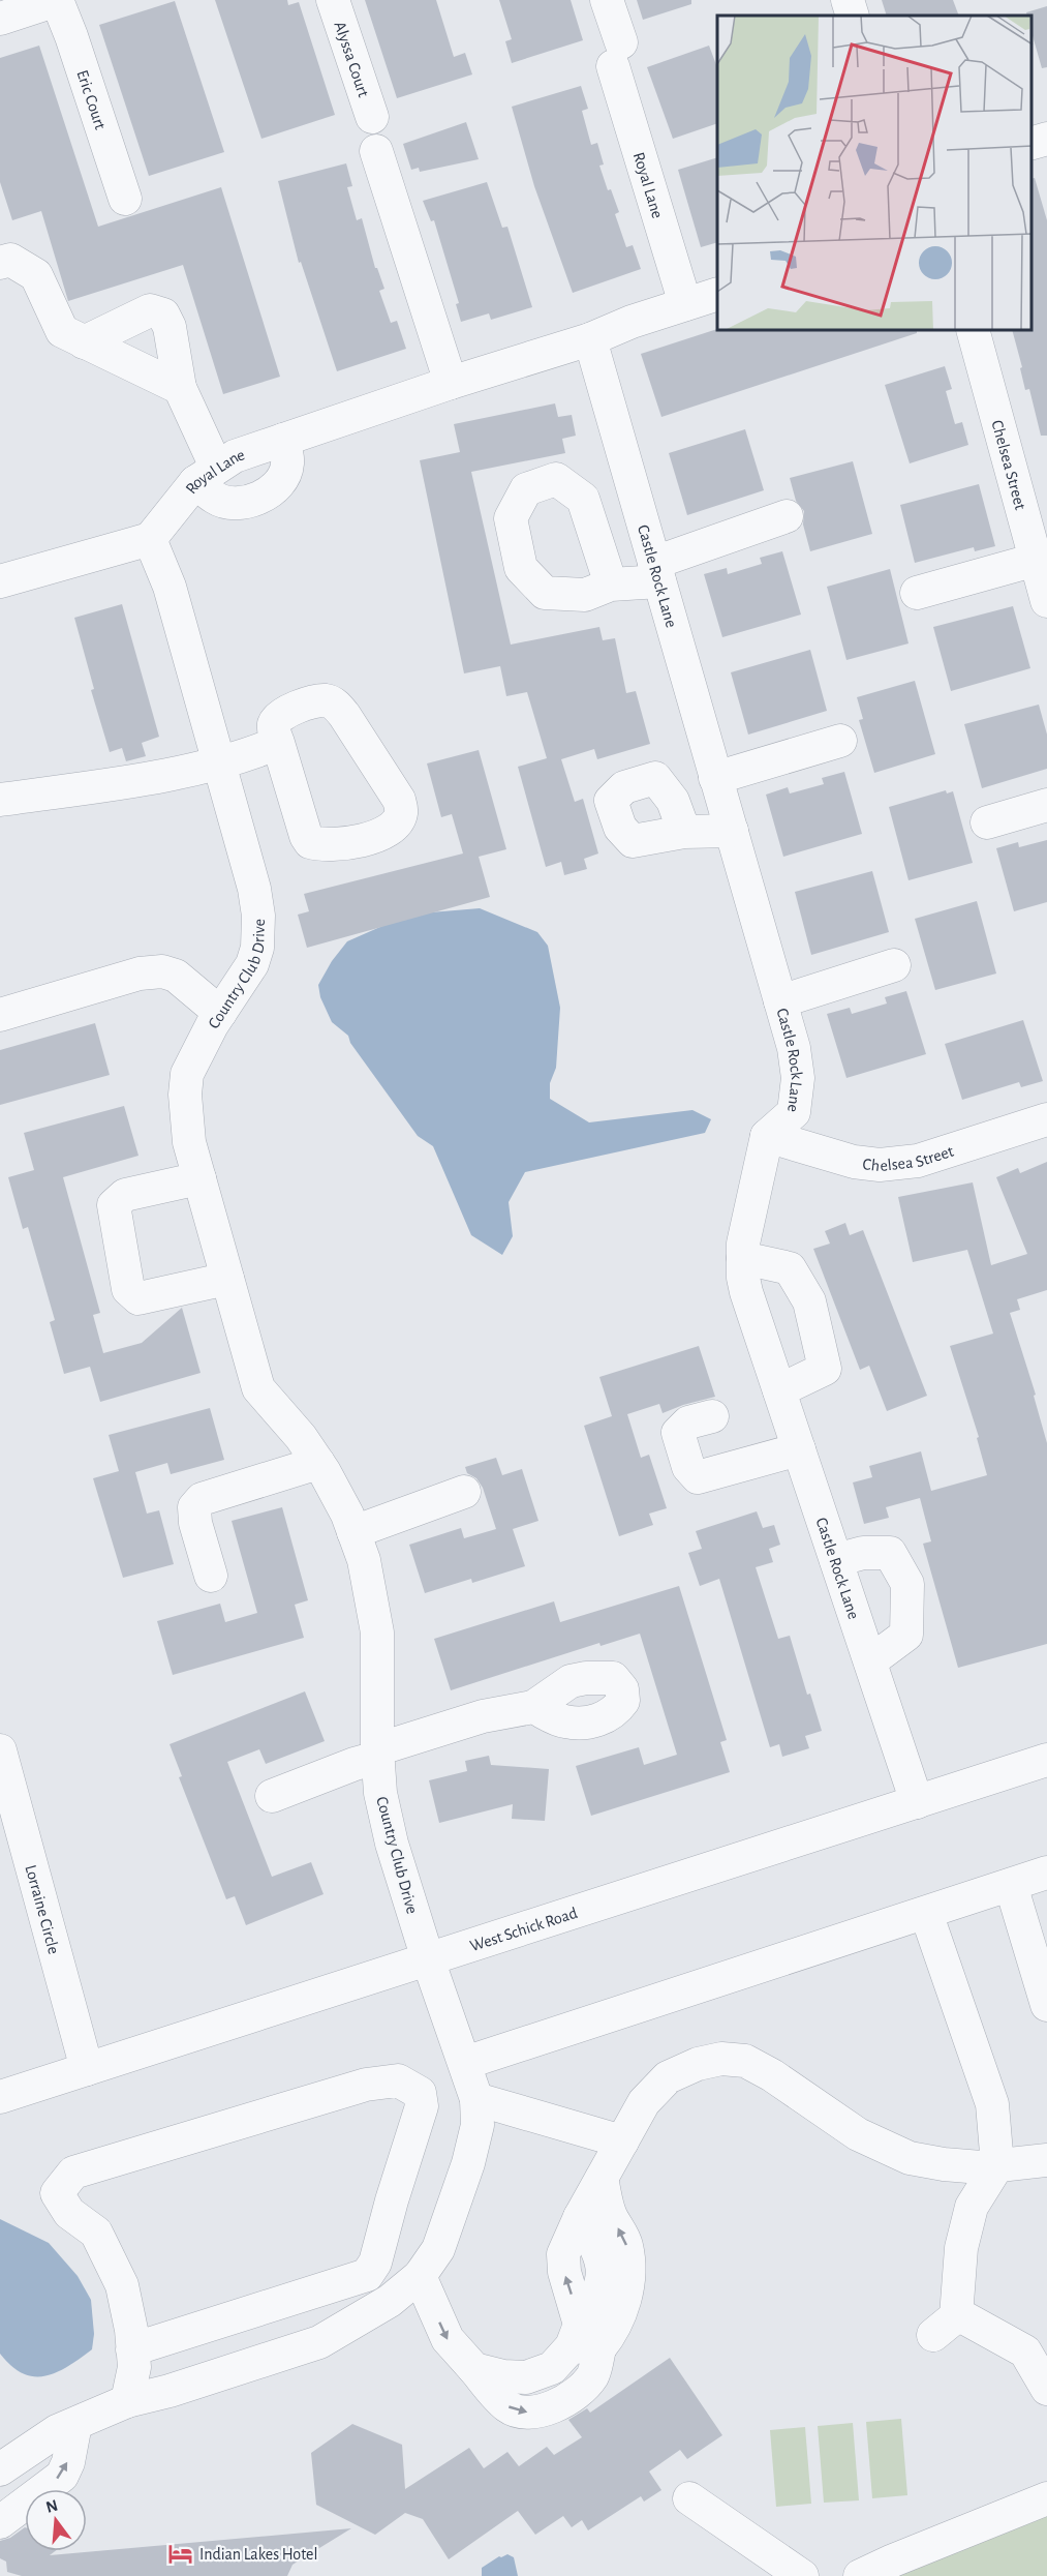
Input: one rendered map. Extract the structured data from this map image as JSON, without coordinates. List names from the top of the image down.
{
  "streets": {
    "street": [
      "Alyssa Court",
      "Eric Court",
      "Royal Lane",
      "Chelsea Street",
      "Castle Rock Lane",
      "Country Club Drive",
      "Lorraine Circle",
      "West Schick Road"
    ]
  },
  "crossings": [
    ["Royal Lane", "Castle Rock Lane"],
    ["Royal Lane", "Country Club Drive"],
    ["Chelsea Street", "Castle Rock Lane"],
    ["Castle Rock Lane", "West Schick Road"],
    ["Country Club Drive", "West Schick Road"],
    ["Lorraine Circle", "West Schick Road"]
  ],
  "places": {
    "hotel": ["Indian Lakes Hotel"]
  },
  "north": "top"
}
